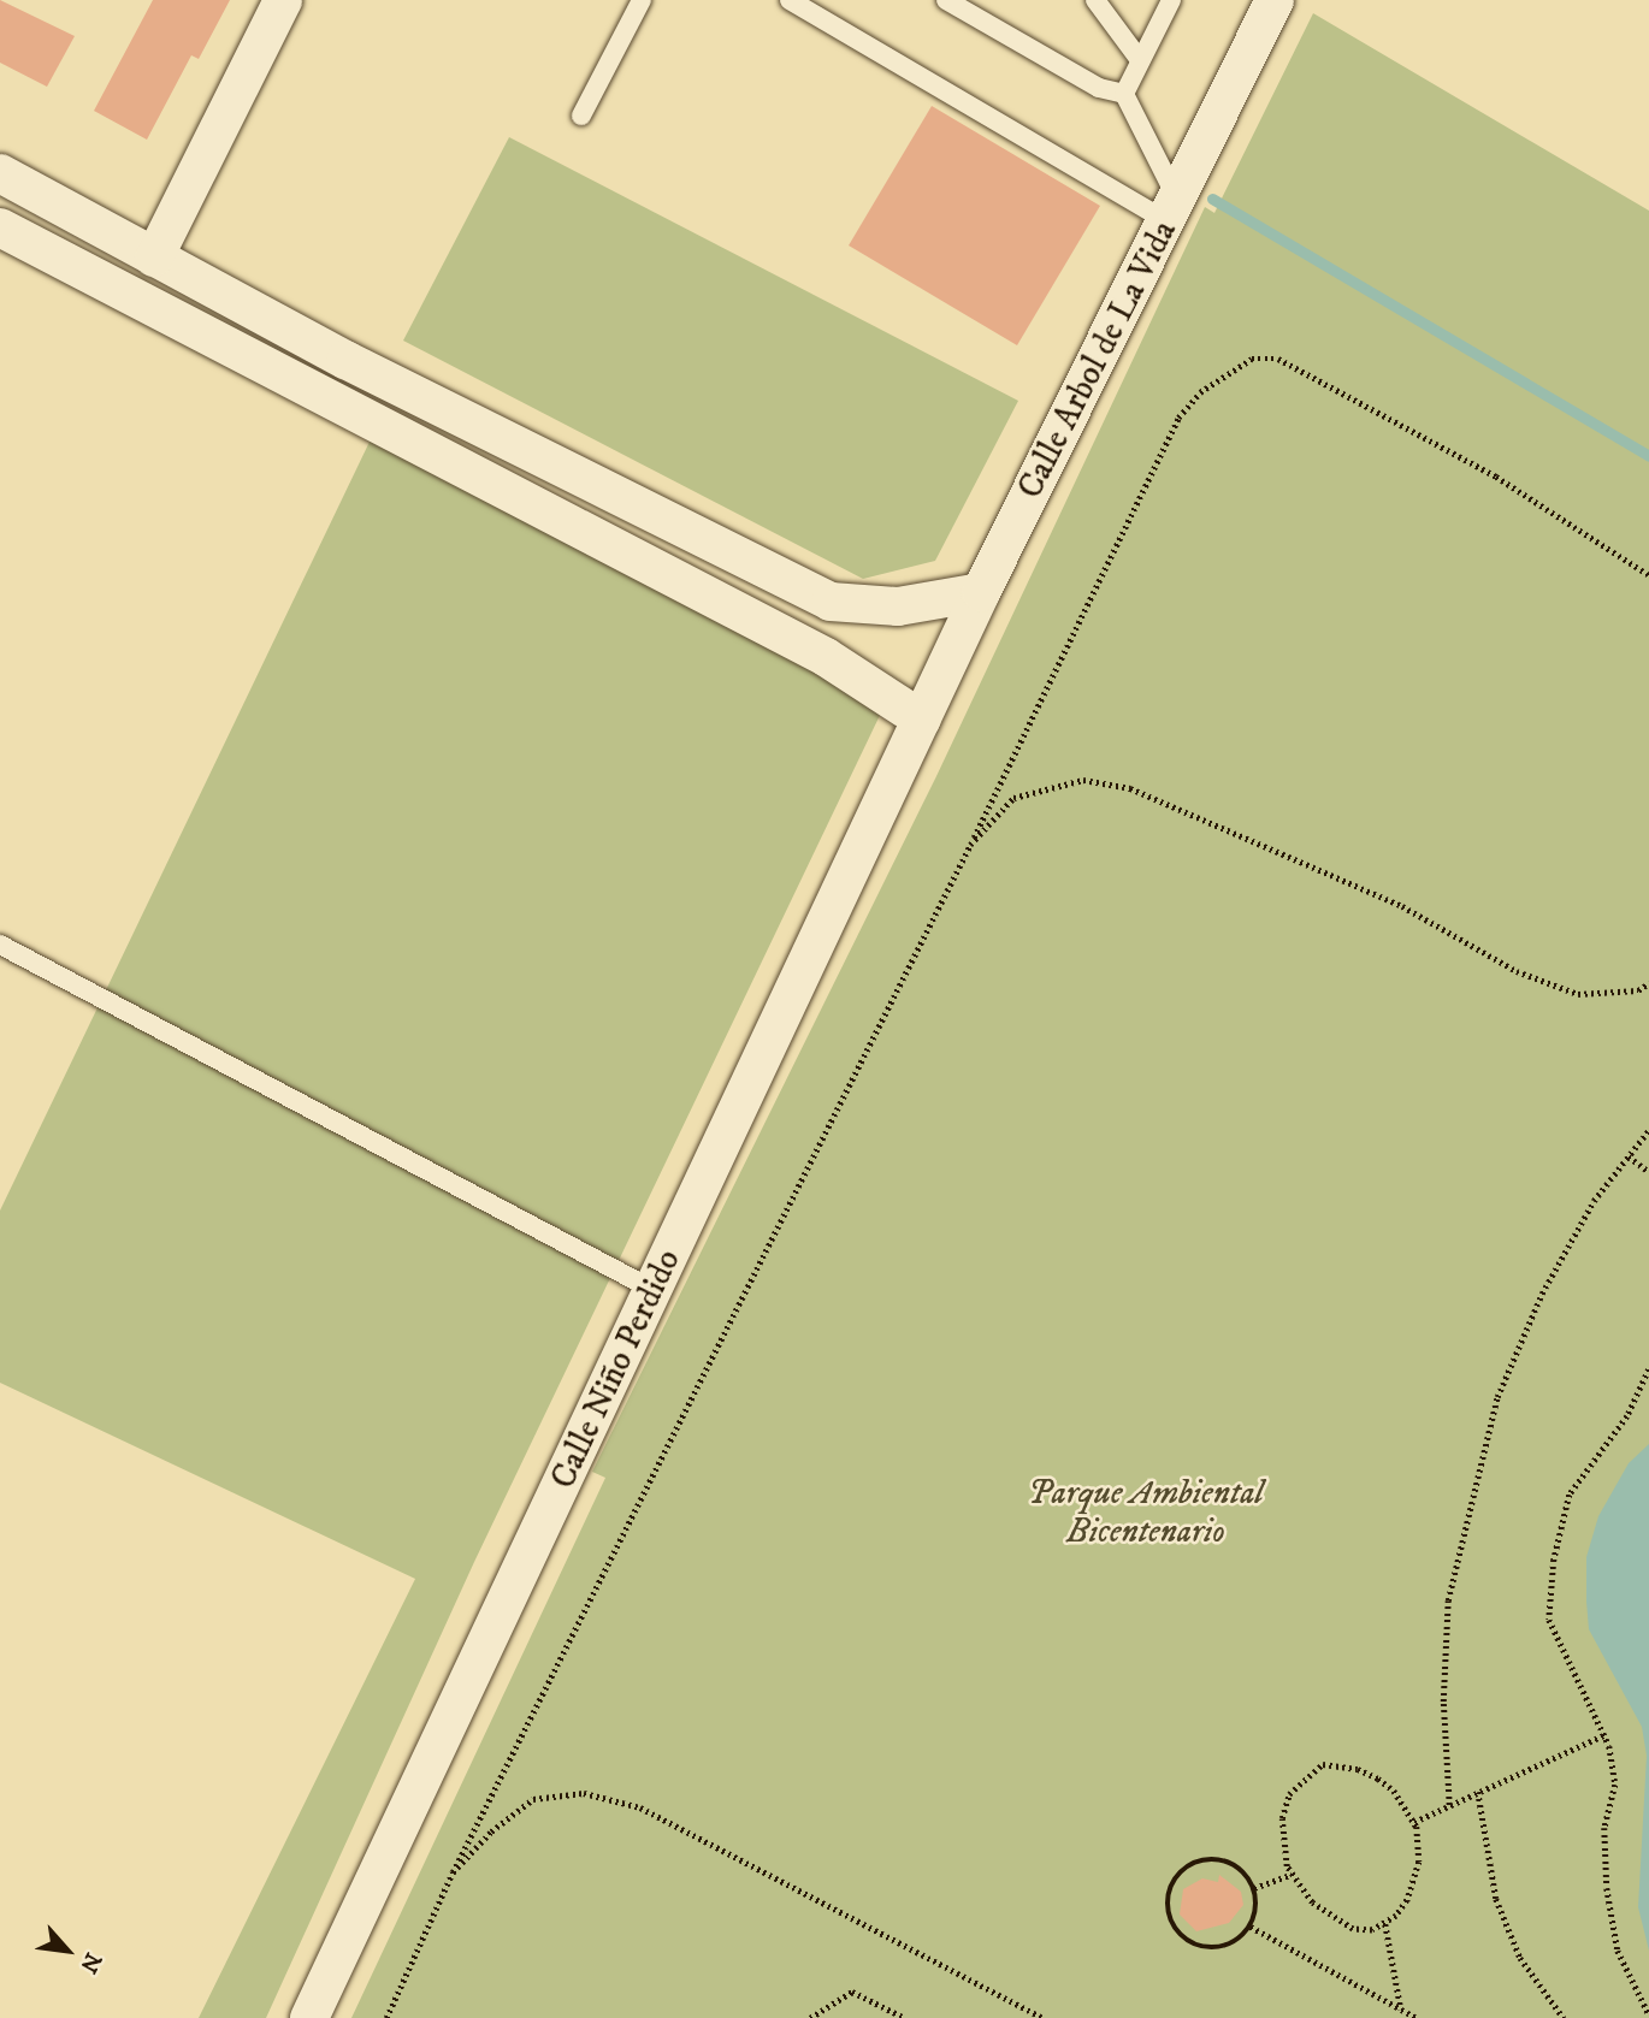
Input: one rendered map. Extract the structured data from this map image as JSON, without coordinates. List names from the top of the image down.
{
  "streets": {
    "street": ["Calle Arbol de La Vida", "Calle Niño Perdido"]
  },
  "crossings": [
    ["Calle Arbol de La Vida", "Calle Niño Perdido"]
  ],
  "parks": ["Parque Ambiental Bicentenario"],
  "north": "bottom right"
}
